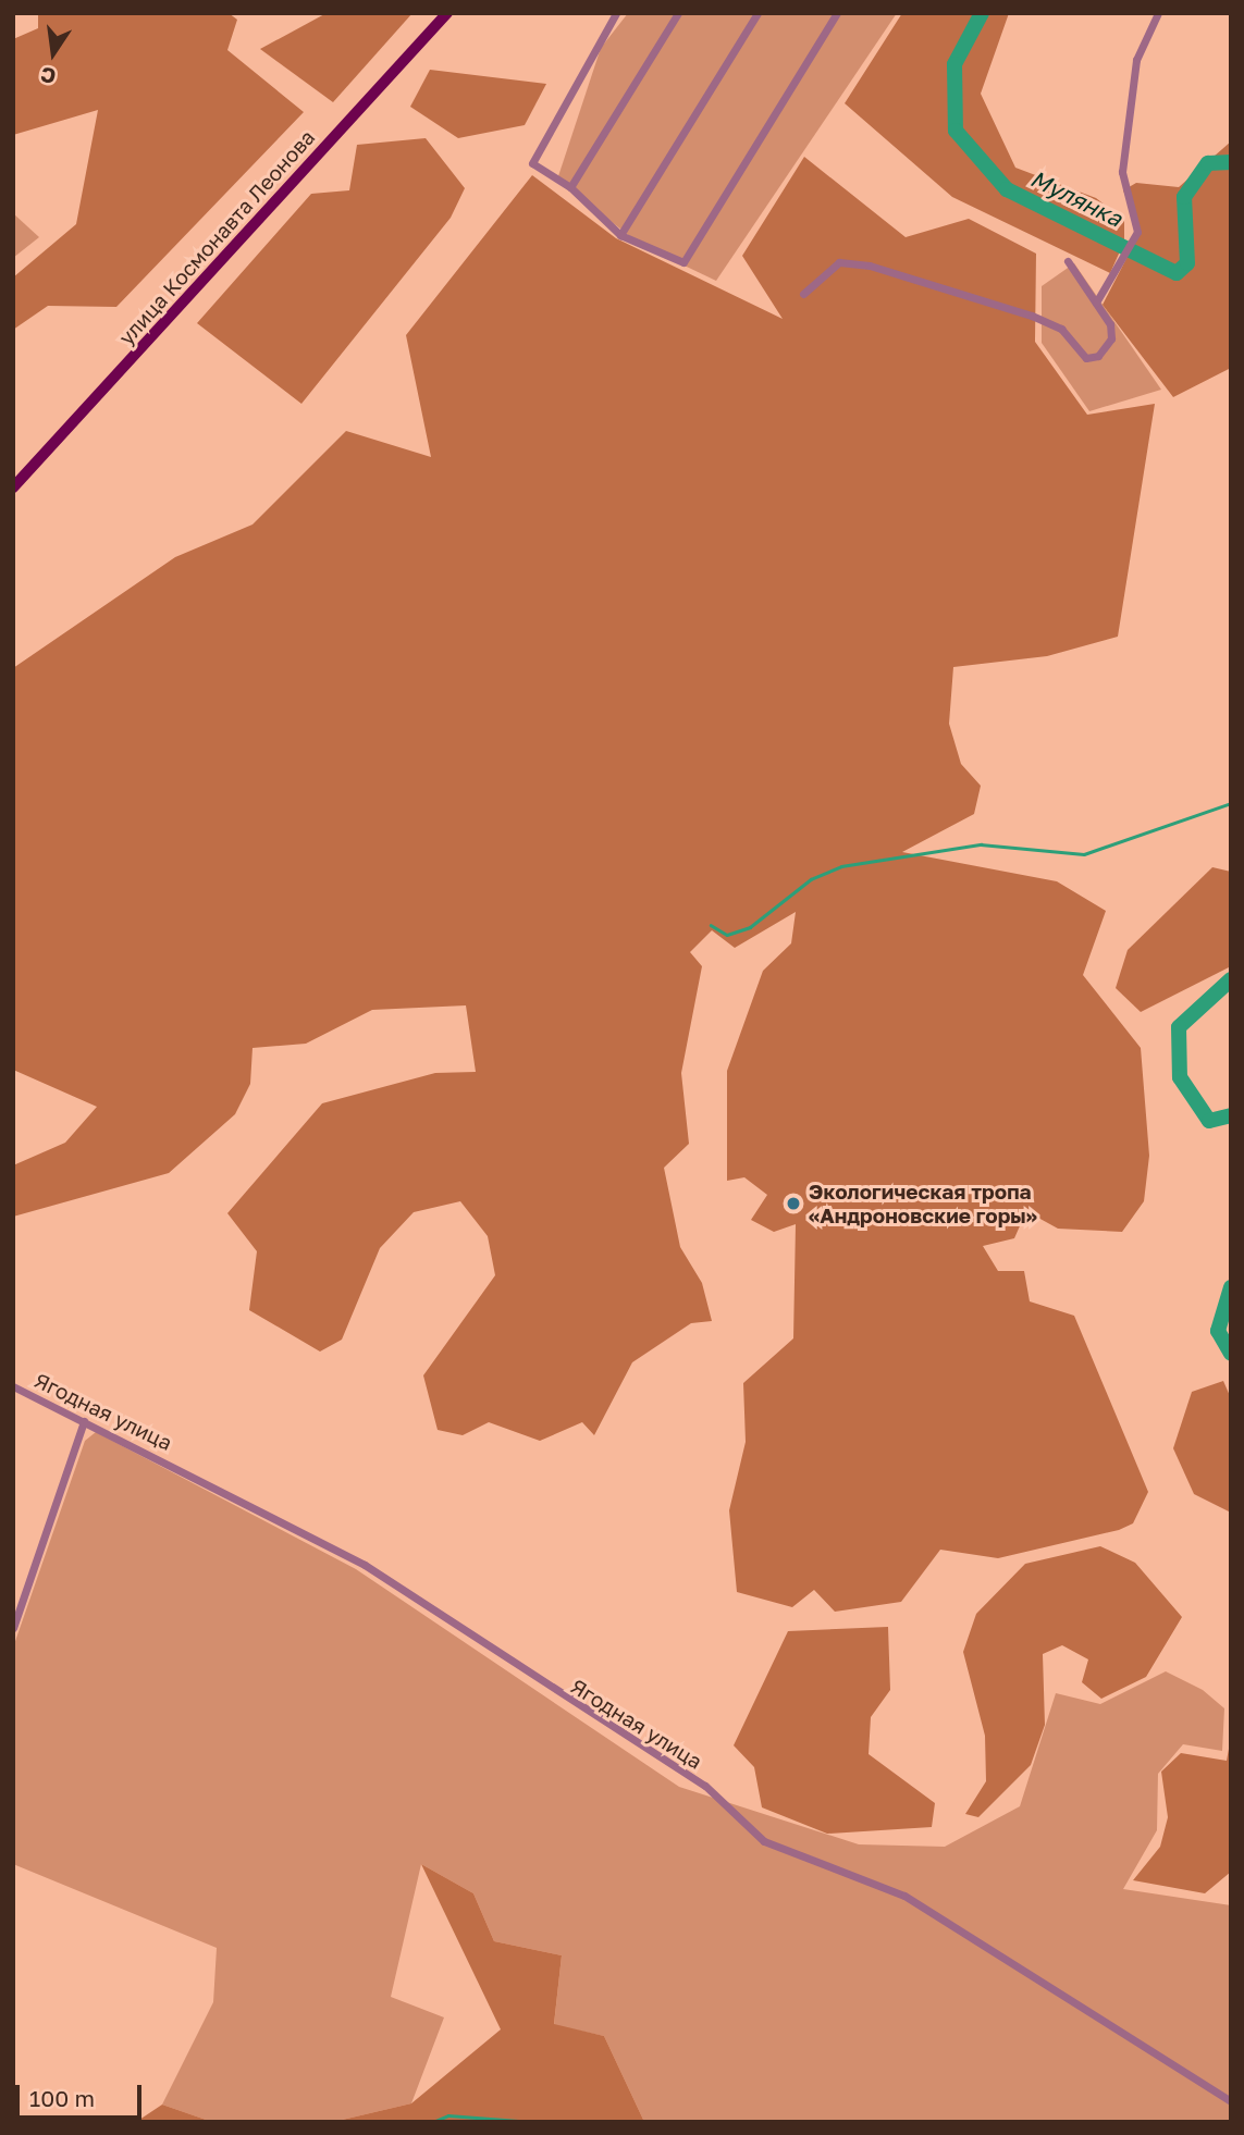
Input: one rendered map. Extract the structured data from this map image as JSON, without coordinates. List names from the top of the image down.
{
  "streets": {
    "main road": ["улица Космонавта Леонова"],
    "street": ["Ягодная улица"]
  },
  "water": ["Мулянка"],
  "places": ["Экологическая тропа «Андроновские горы»"],
  "scale_bar": "100 m",
  "north": "bottom"
}
